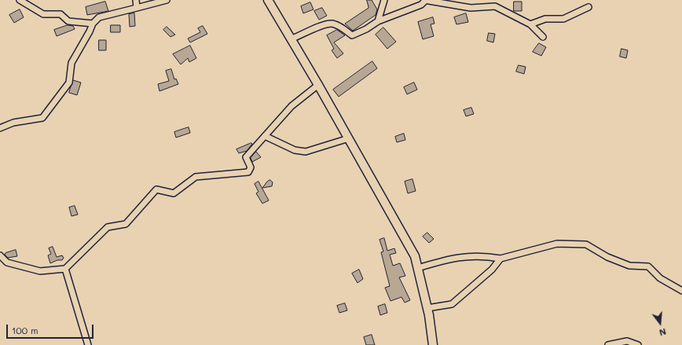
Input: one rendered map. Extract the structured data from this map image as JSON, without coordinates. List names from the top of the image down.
{
  "scale_bar": "100 m",
  "north": "bottom"
}
